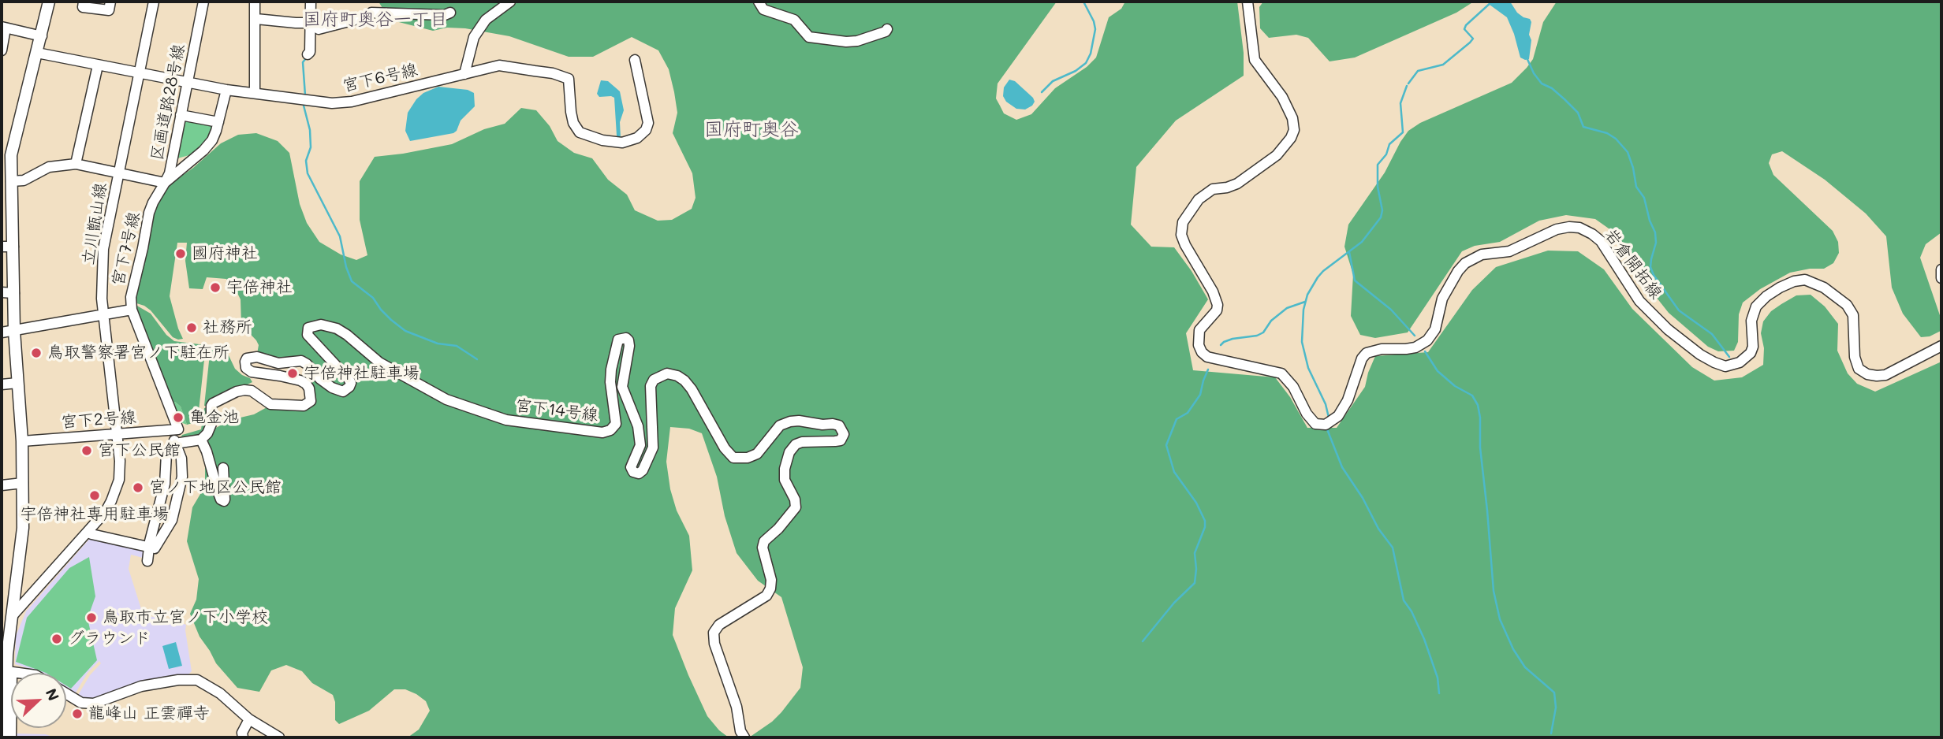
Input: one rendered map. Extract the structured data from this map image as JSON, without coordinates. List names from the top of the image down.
{
  "streets": {
    "street": [
      "宮下6号線",
      "区画道路28号線",
      "立川甑山線",
      "宮下7号線",
      "岩倉開拓線",
      "宮下14号線",
      "宮下2号線"
    ]
  },
  "crossings": [
    ["宮下6号線", "区画道路28号線"],
    ["宮下6号線", "立川甑山線"],
    ["宮下6号線", "宮下7号線"],
    ["区画道路28号線", "立川甑山線"],
    ["区画道路28号線", "宮下7号線"],
    ["立川甑山線", "宮下2号線"]
  ],
  "districts": ["国府町奥谷一丁目", "国府町奥谷"],
  "places": [
    "國府神社",
    "宇倍神社",
    "社務所",
    "鳥取警察署宮ノ下駐在所",
    "宇倍神社駐車場",
    "亀金池",
    "宮下公民館",
    "宮ノ下地区公民館",
    "宇倍神社専用駐車場",
    "鳥取市立宮ノ下小学校",
    "グラウンド",
    "龍峰山 正雲禪寺"
  ],
  "north": "top right"
}
